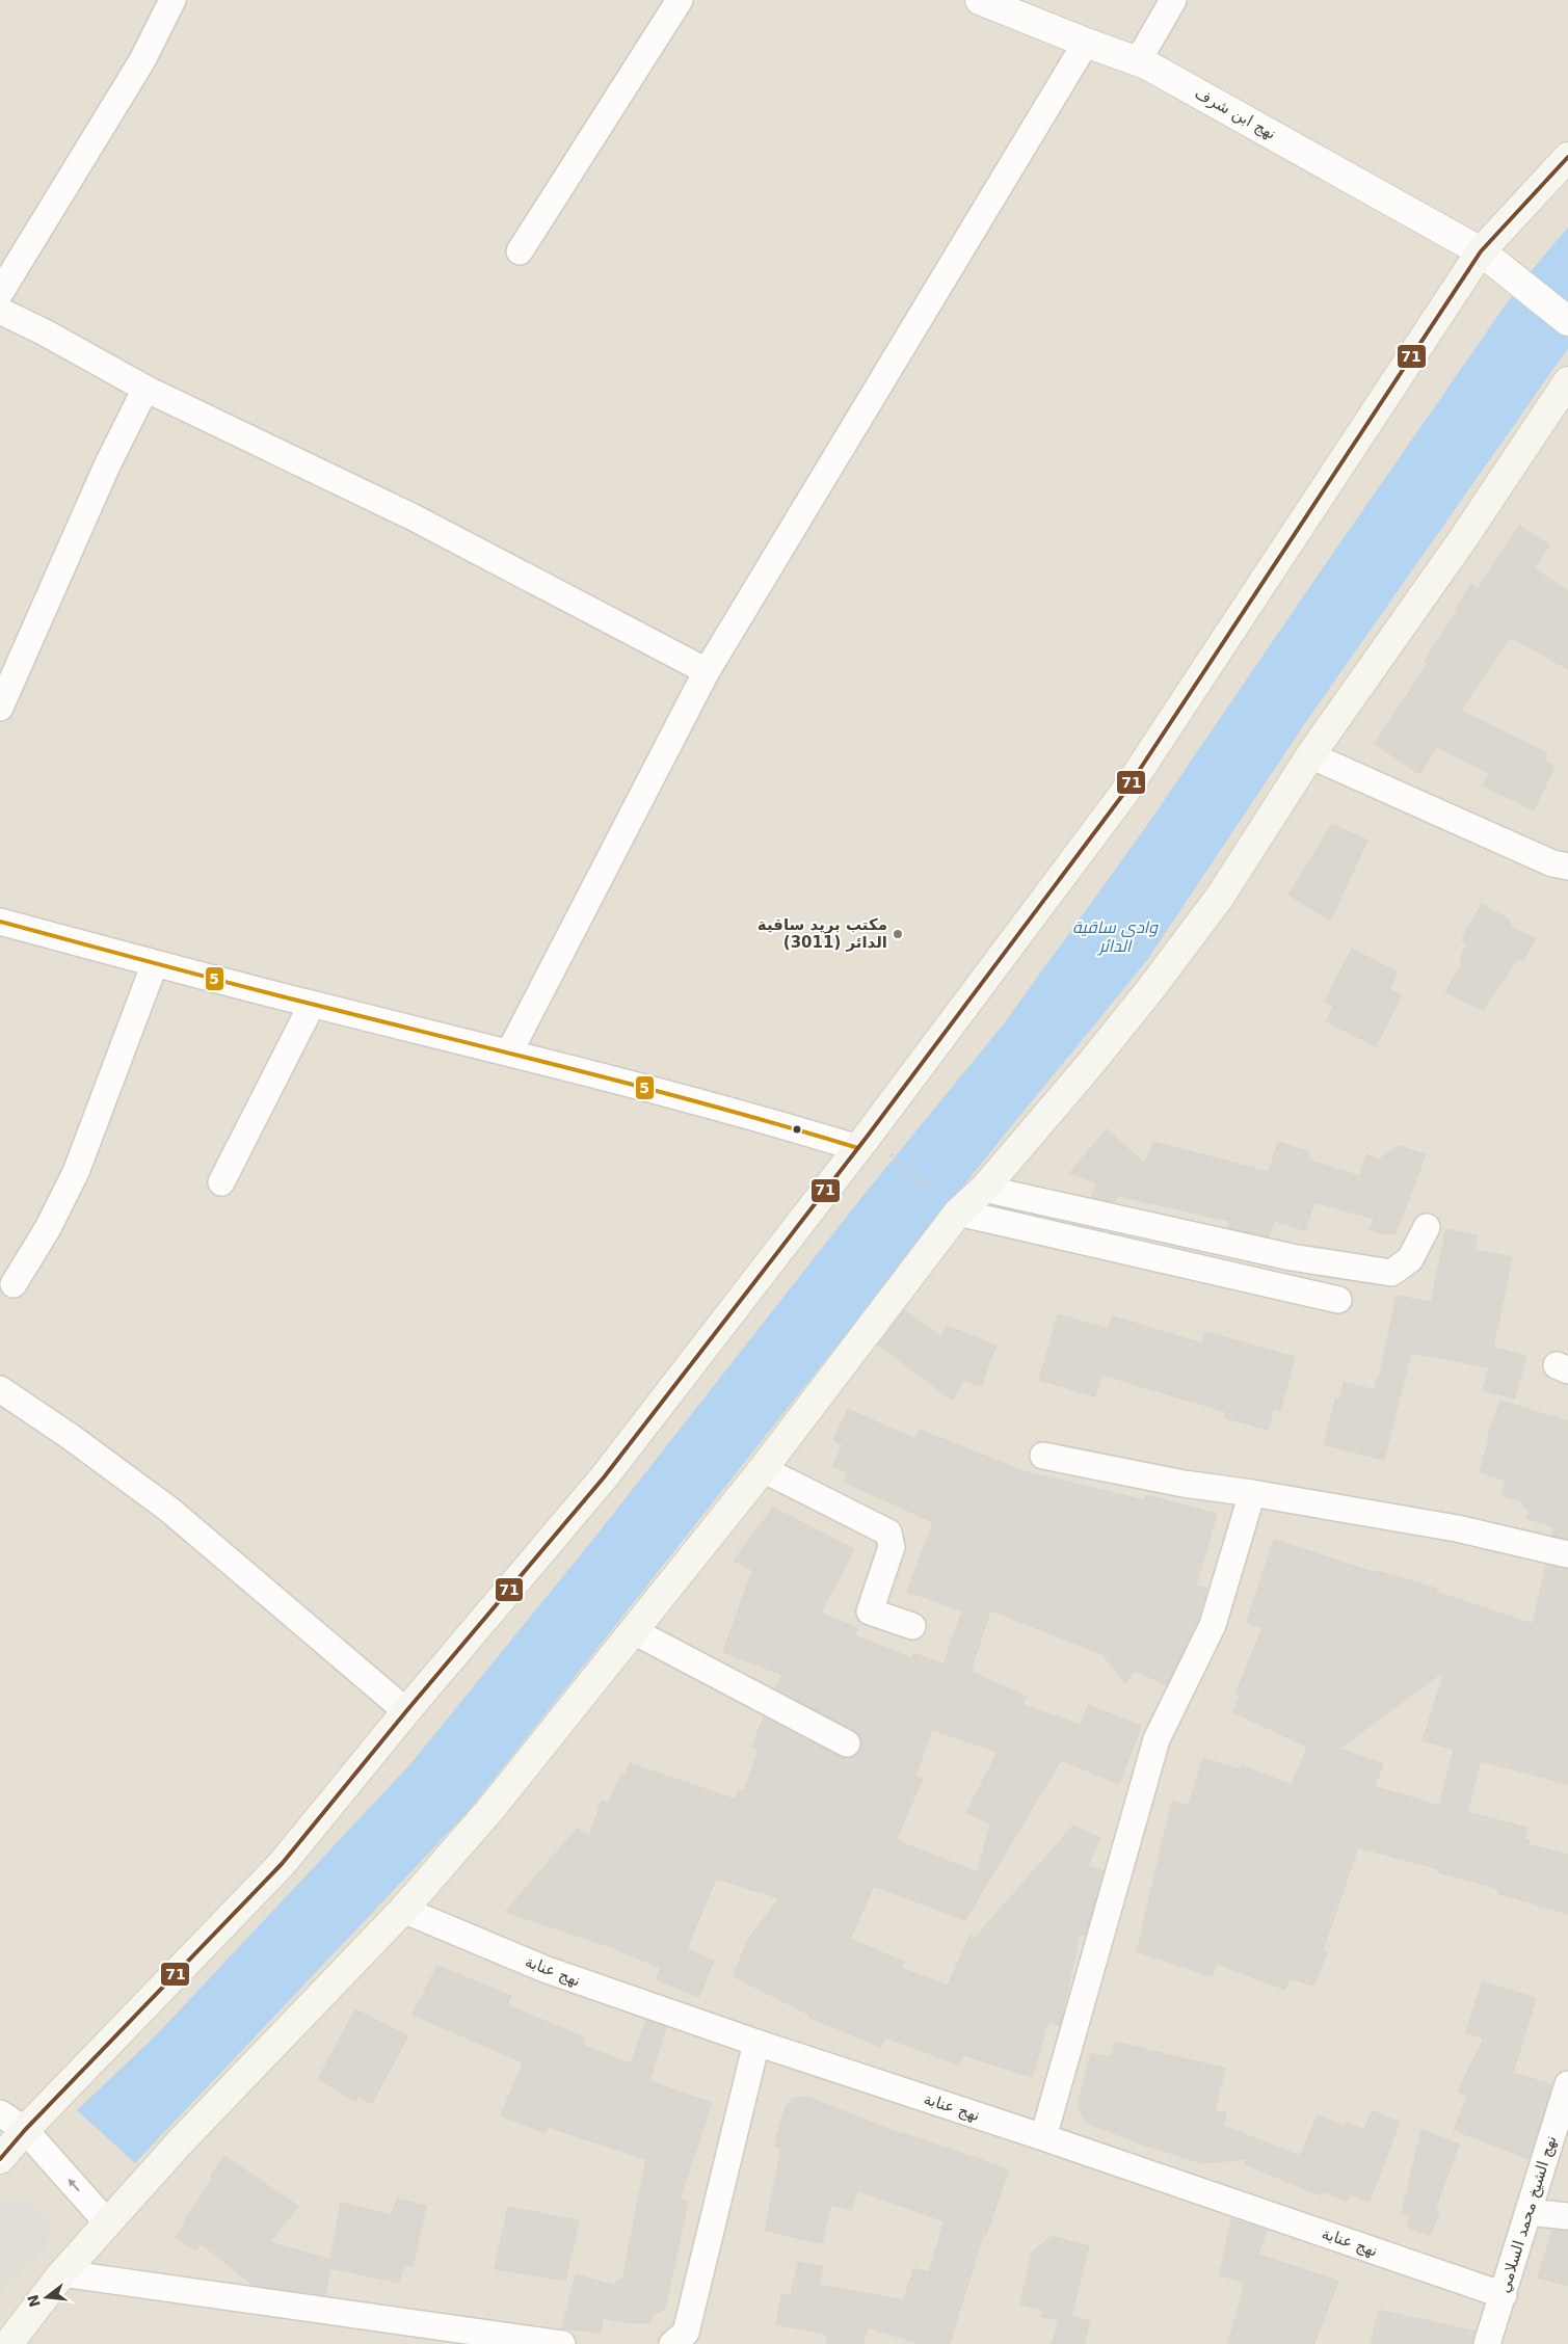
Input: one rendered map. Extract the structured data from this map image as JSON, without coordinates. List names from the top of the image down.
{
  "streets": {
    "street": ["نهج ابن شرف", "نهج عنابة", "نهج الشيخ محمد السلامي"]
  },
  "crossings": [
    ["نهج عنابة", "نهج الشيخ محمد السلامي"]
  ],
  "water": ["وادي ساقية الدائر"],
  "places": ["مكتب بريد ساقية الدائر (3011)"],
  "lines": ["transit line 71", "transit line 5"],
  "north": "left"
}
